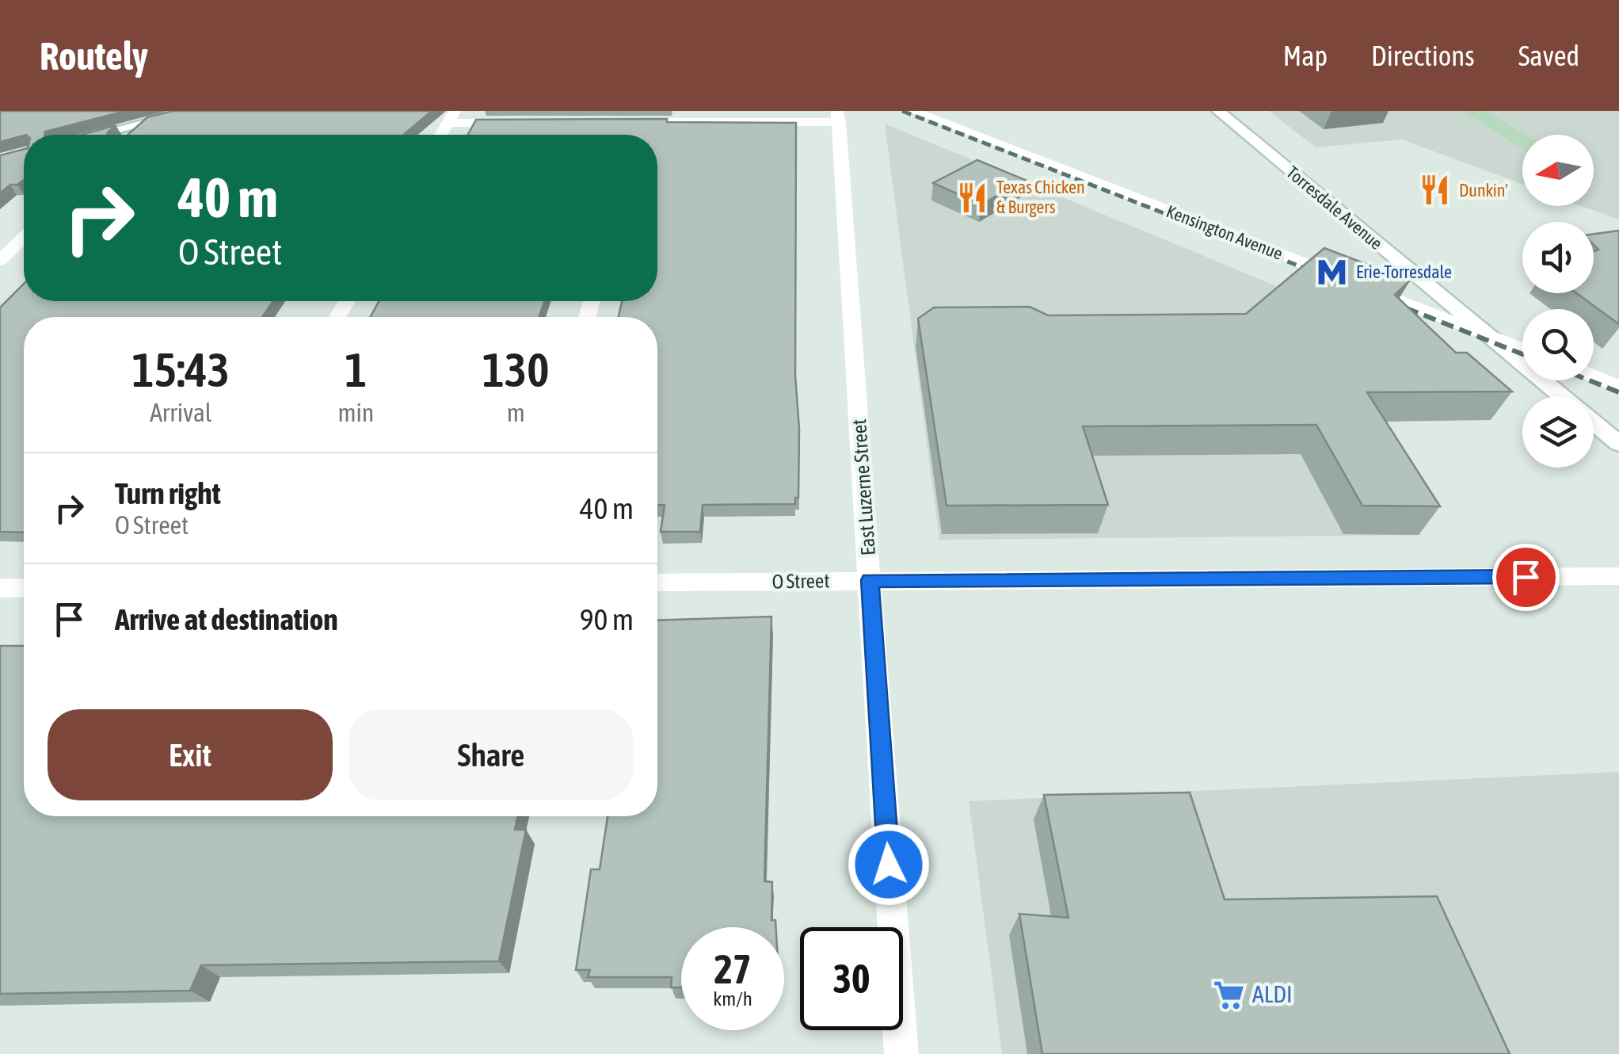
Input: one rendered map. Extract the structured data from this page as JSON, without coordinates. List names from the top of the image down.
{
  "streets": {
    "street": [
      "Torresdale Avenue",
      "Kensington Avenue",
      "East Luzerne Street",
      "O Street"
    ]
  },
  "crossings": [
    ["Torresdale Avenue", "Kensington Avenue"],
    ["East Luzerne Street", "O Street"]
  ],
  "places": {
    "restaurant": ["Dunkin'", "Texas Chicken & Burgers"],
    "metro station": ["Erie-Torresdale"],
    "supermarket": ["ALDI"]
  },
  "north": "left",
  "page": {
    "header": "Routely",
    "nav": ["Map", "Directions", "Saved"],
    "turn": ["40 m", "O Street"],
    "eta": [
      "15:43",
      "Arrival",
      "1",
      "min",
      "130",
      "m"
    ],
    "list": [
      {
        "name": "Turn right",
        "note": "O Street",
        "value": "40 m"
      },
      {
        "name": "Arrive at destination",
        "value": "90 m"
      }
    ],
    "buttons": ["Exit", "Share"],
    "speed": "27 km/h",
    "limit": "30"
  }
}
